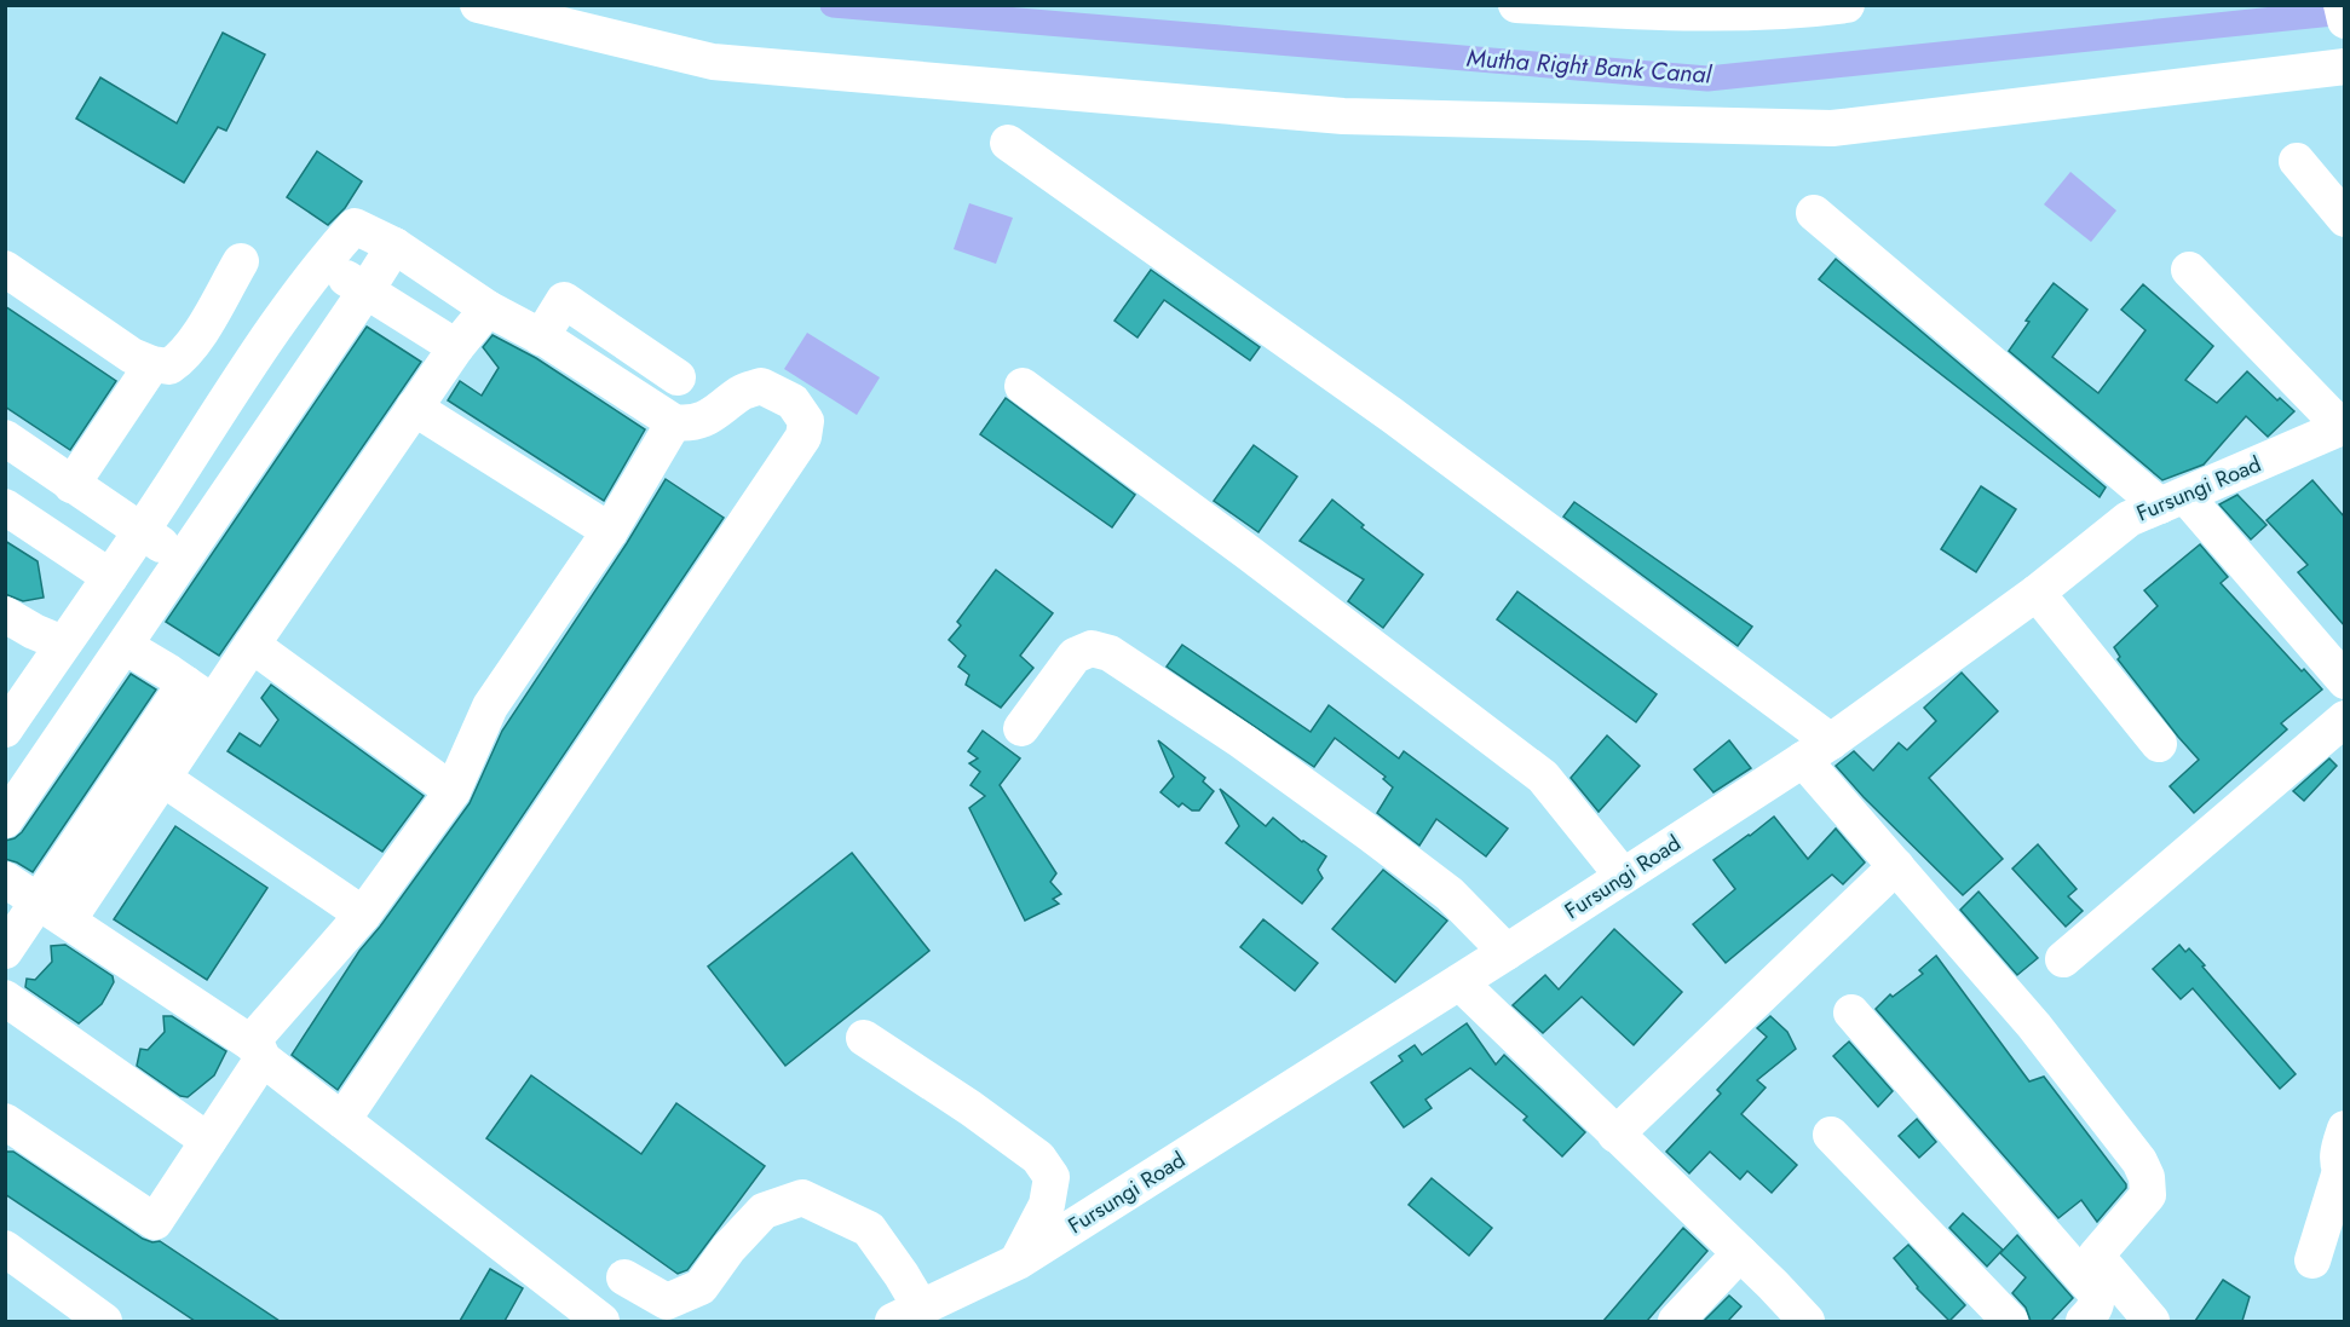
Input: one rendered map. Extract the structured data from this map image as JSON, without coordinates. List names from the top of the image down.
{
  "streets": {
    "street": ["Fursungi Road"]
  },
  "water": ["Mutha Right Bank Canal"]
}
